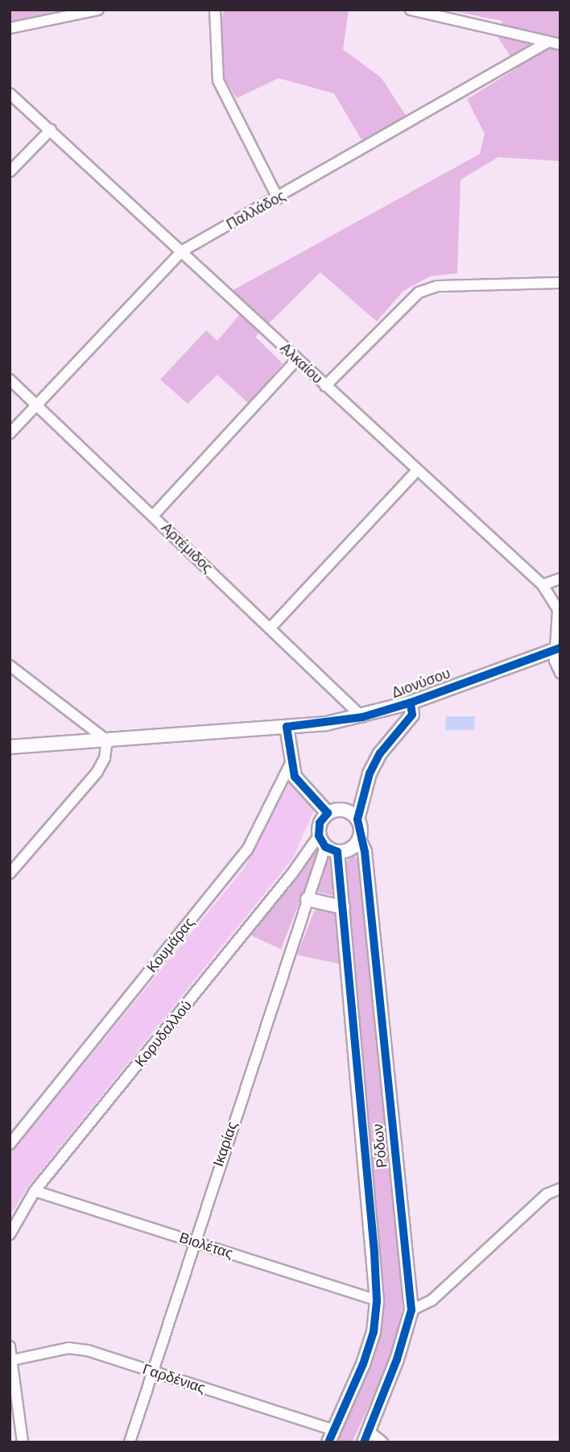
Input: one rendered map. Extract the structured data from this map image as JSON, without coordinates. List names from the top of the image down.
{
  "streets": {
    "street": [
      "Παλλάδος",
      "Αλκαίου",
      "Αρτέμιδος",
      "Διονύσου",
      "Κουμάρας",
      "Κορυδαλλού",
      "Ικαρίας",
      "Ρόδων",
      "Βιολέτας",
      "Γαρδένιας"
    ]
  },
  "crossings": [
    ["Παλλάδος", "Αλκαίου"],
    ["Παλλάδος", "Αρτέμιδος"],
    ["Αλκαίου", "Διονύσου"],
    ["Αρτέμιδος", "Διονύσου"],
    ["Κορυδαλλού", "Ικαρίας"],
    ["Κορυδαλλού", "Ρόδων"],
    ["Κορυδαλλού", "Βιολέτας"],
    ["Ικαρίας", "Ρόδων"],
    ["Ικαρίας", "Βιολέτας"],
    ["Ικαρίας", "Γαρδένιας"],
    ["Ρόδων", "Βιολέτας"],
    ["Ρόδων", "Γαρδένιας"]
  ]
}
